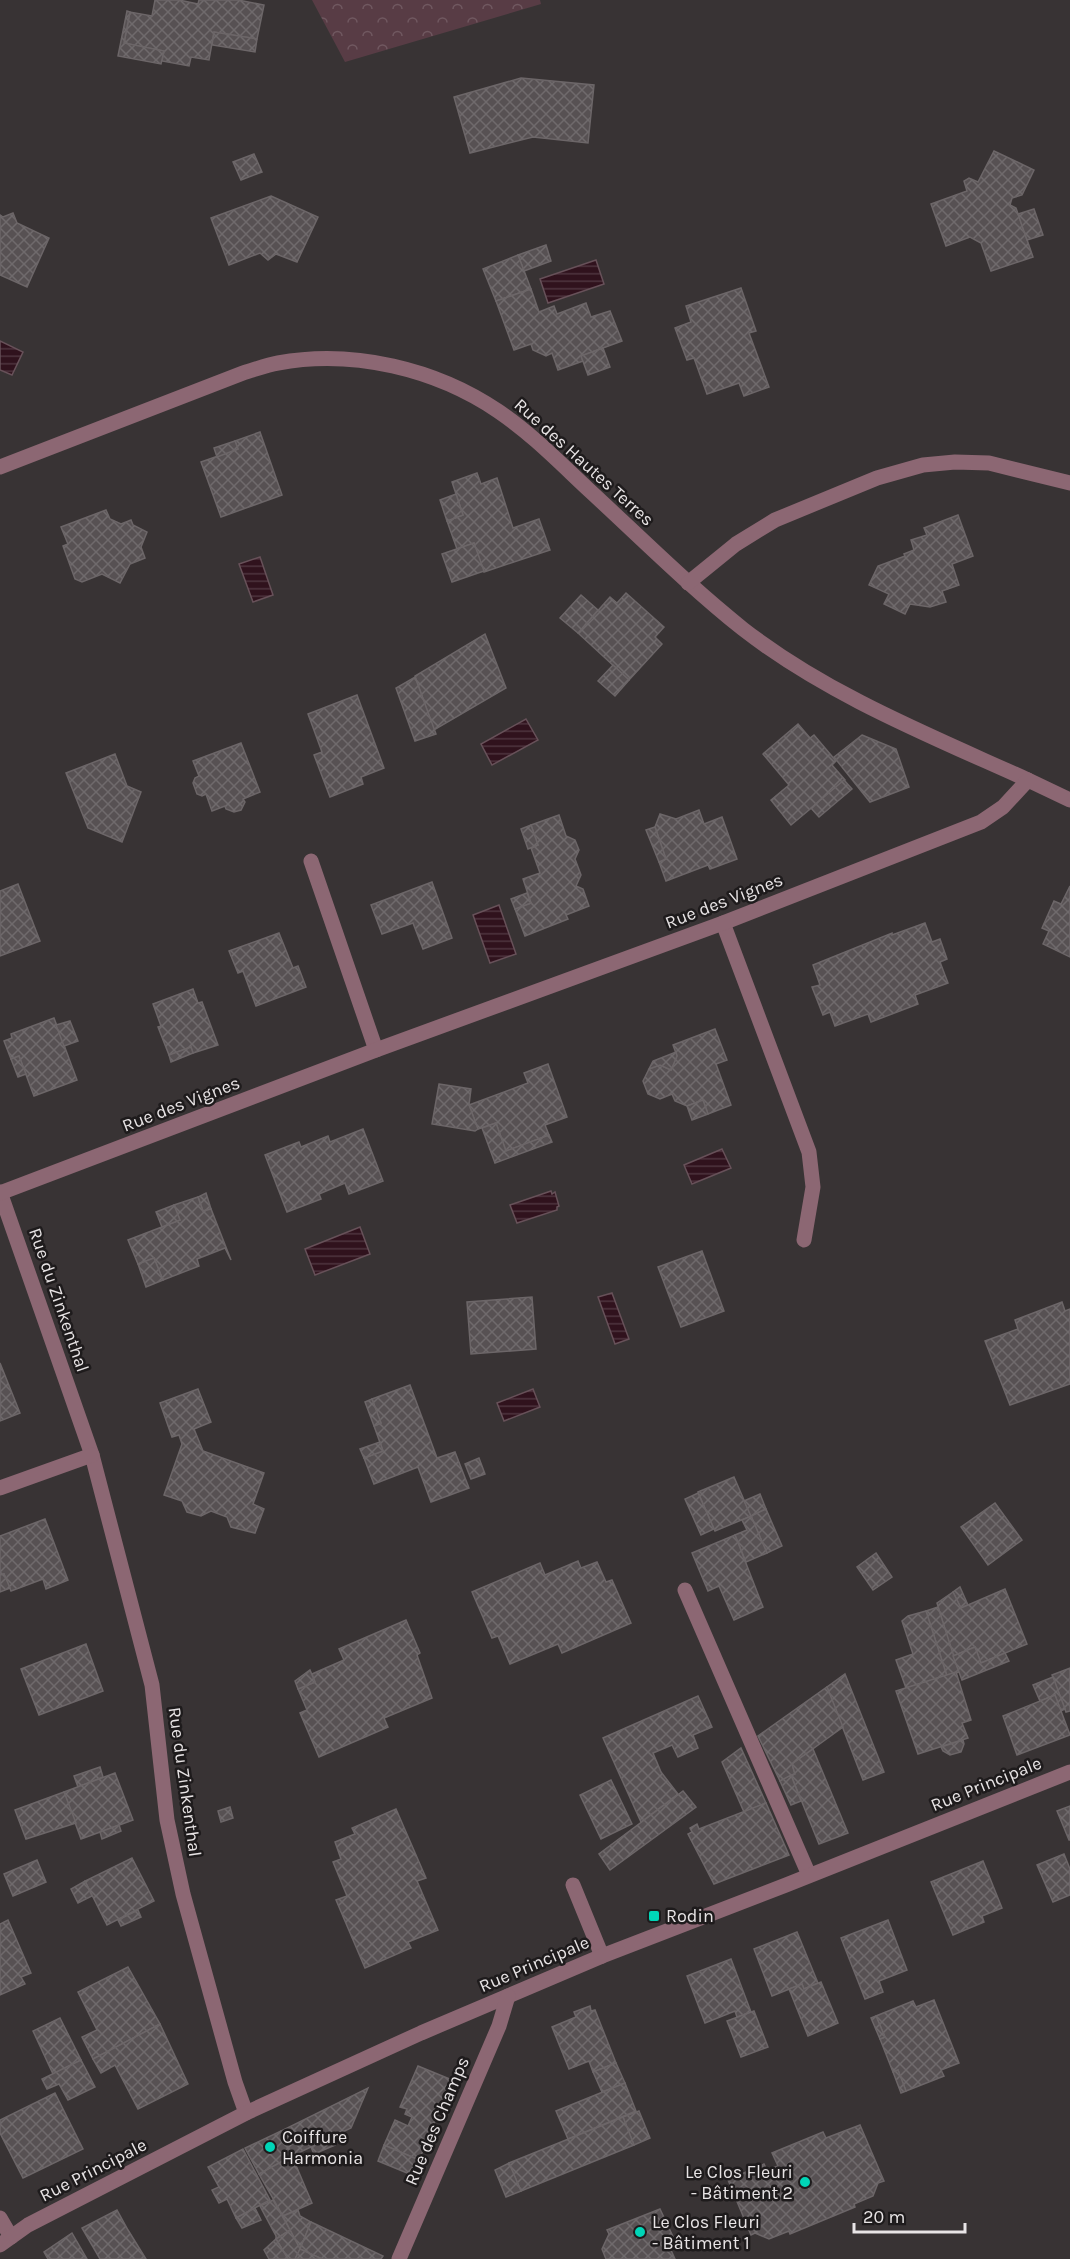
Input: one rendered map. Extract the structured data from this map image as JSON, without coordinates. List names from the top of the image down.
{
  "streets": {
    "street": [
      "Rue des Hautes Terres",
      "Rue des Vignes",
      "Rue du Zinkenthal",
      "Rue Principale",
      "Rue des Champs"
    ]
  },
  "crossings": [
    ["Rue des Hautes Terres", "Rue des Vignes"],
    ["Rue des Vignes", "Rue du Zinkenthal"],
    ["Rue du Zinkenthal", "Rue Principale"],
    ["Rue Principale", "Rue des Champs"]
  ],
  "places": {
    "transit": ["Rodin"],
    "other": ["Coiffure Harmonia", "Le Clos Fleuri - Bâtiment 2", "Le Clos Fleuri - Bâtiment 1"]
  },
  "scale_bar": "20 m"
}
